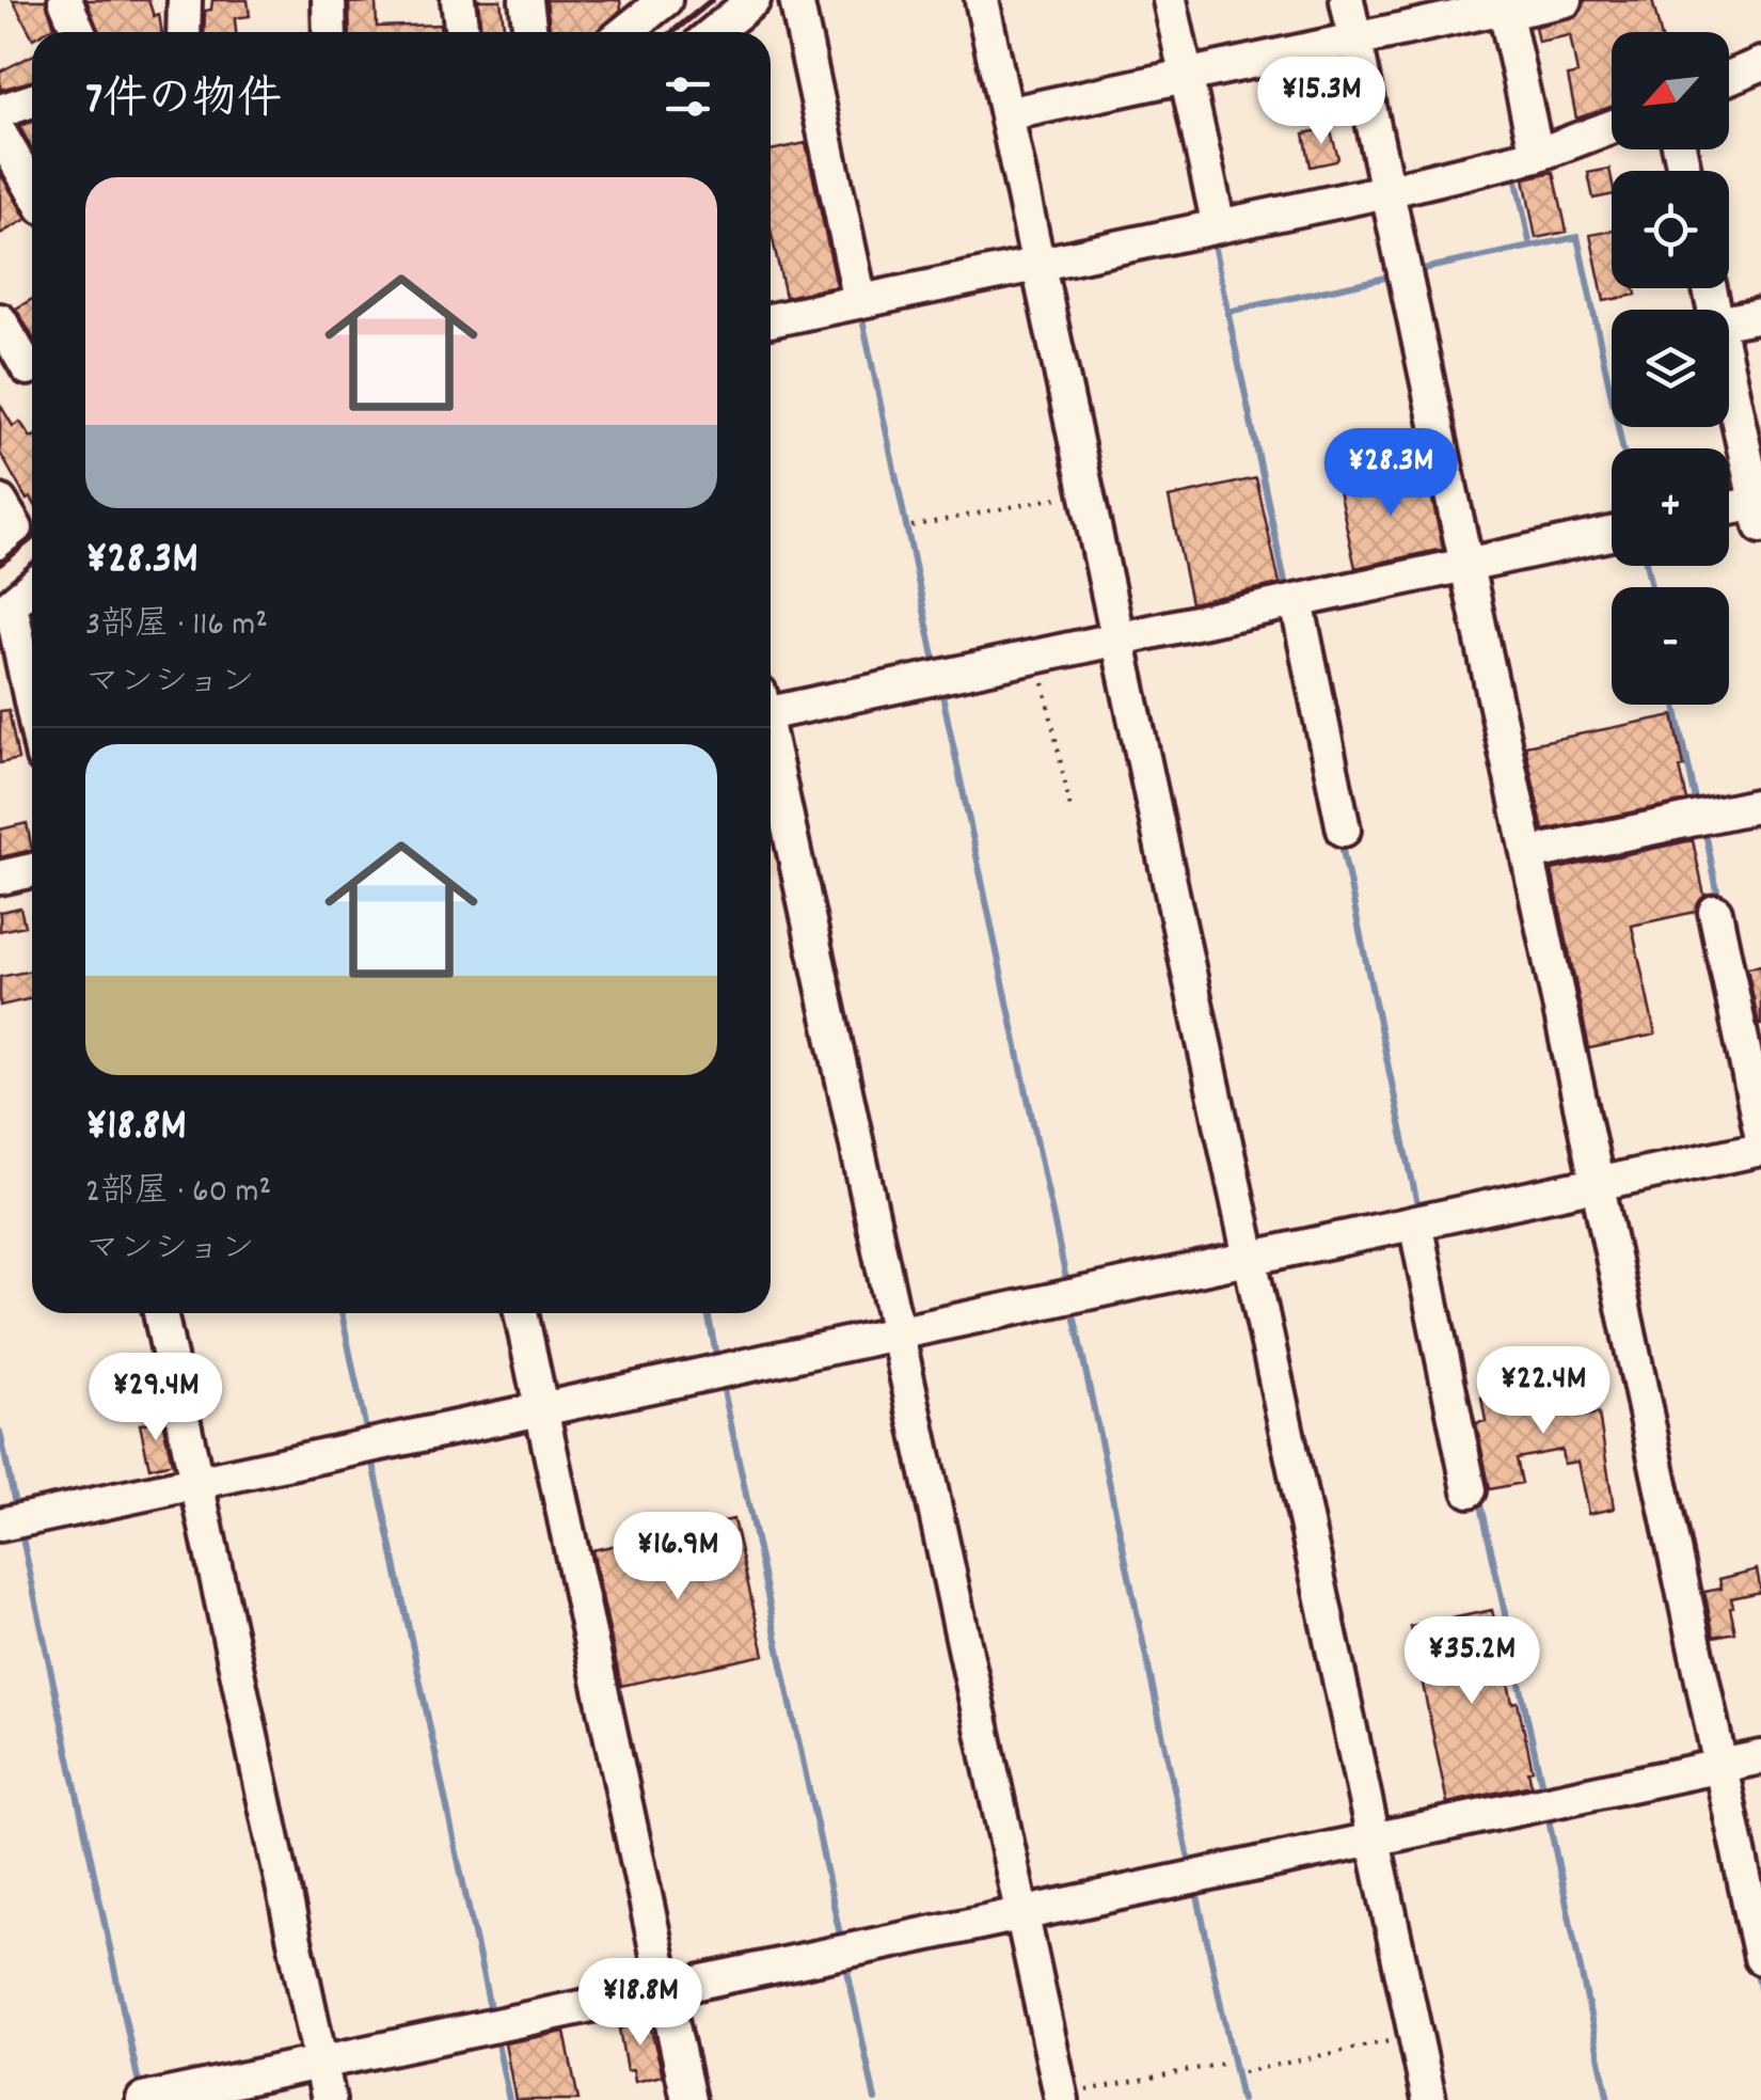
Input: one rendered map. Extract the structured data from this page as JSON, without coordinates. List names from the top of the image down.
{
  "north": "bottom left",
  "page": {
    "map_buttons": ["+", "−"],
    "heading": "7件の物件",
    "price": [
      "¥15.3M",
      "¥28.3M",
      "¥22.4M",
      "¥29.4M",
      "¥16.9M",
      "¥35.2M",
      "¥18.8M"
    ],
    "list": [
      {
        "name": "¥28.3M",
        "note": "3部屋 · 116 m² · マンション"
      },
      {
        "name": "¥18.8M",
        "note": "2部屋 · 60 m² · マンション"
      }
    ]
  }
}
